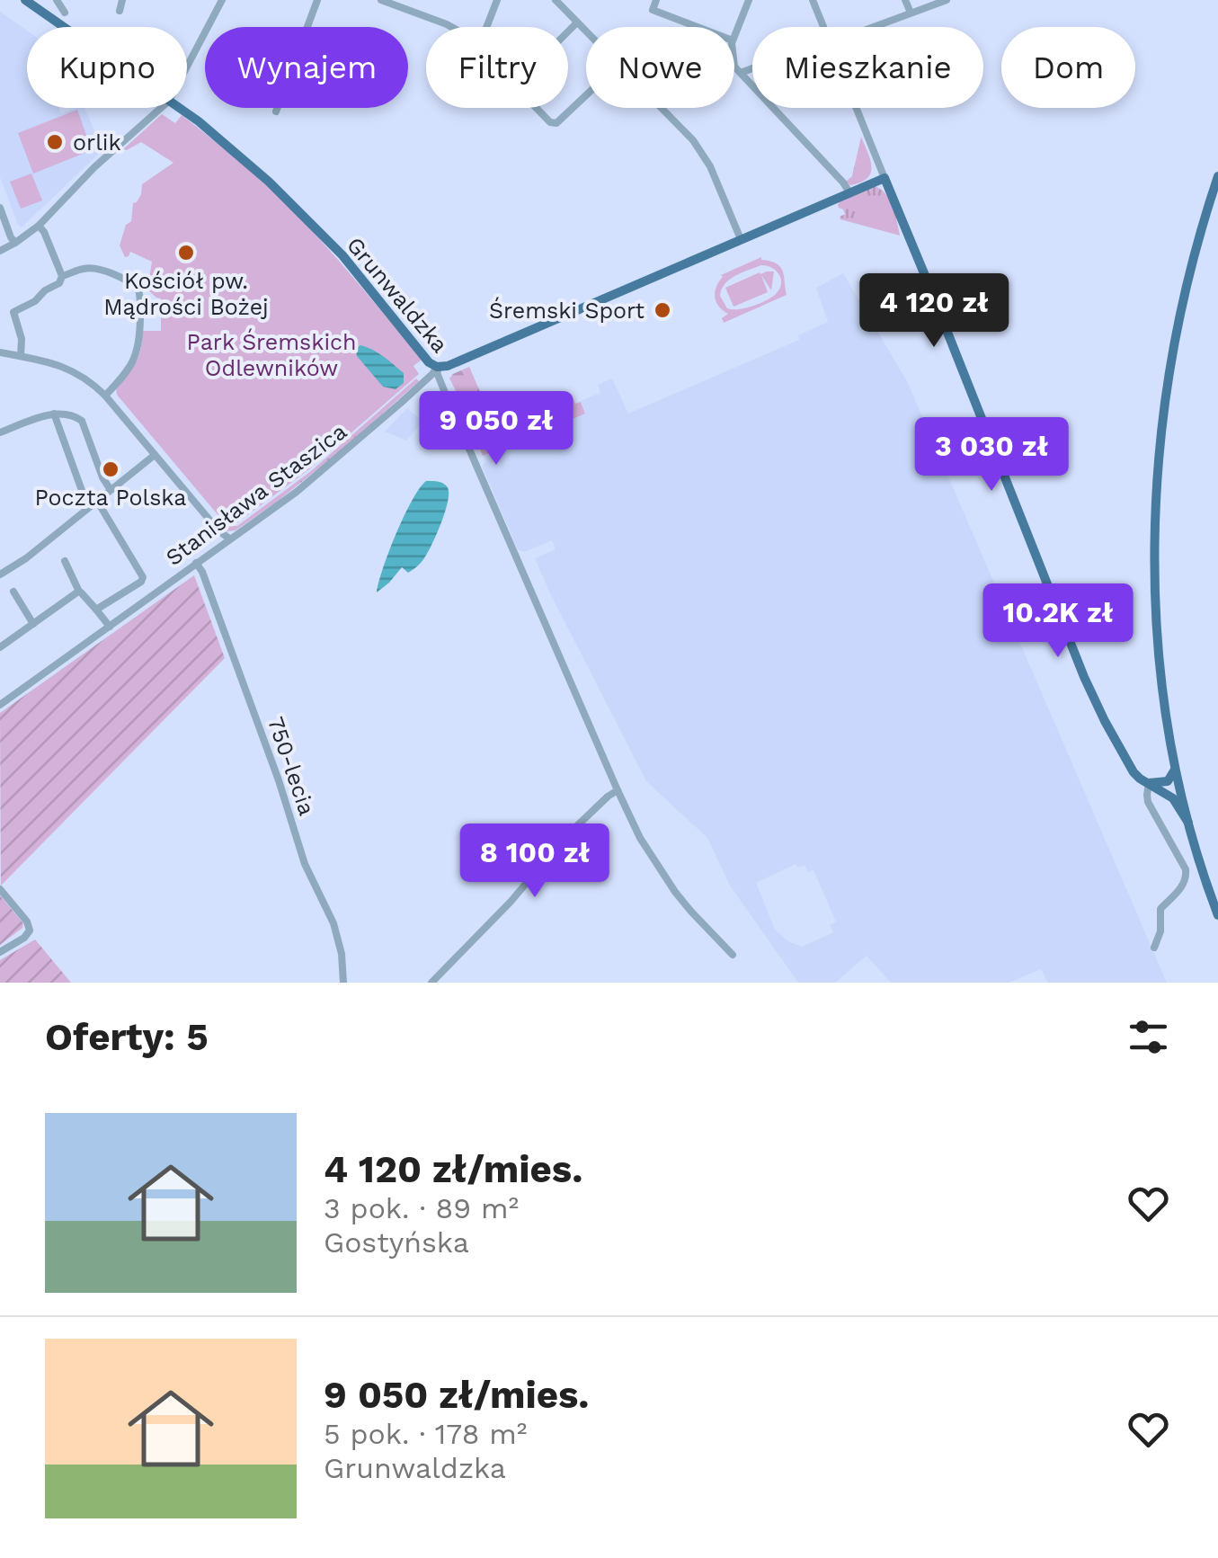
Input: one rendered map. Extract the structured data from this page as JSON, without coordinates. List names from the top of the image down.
{
  "streets": {
    "main road": ["Grunwaldzka", "Stanisława Staszica"],
    "street": ["750-lecia"]
  },
  "crossings": [
    ["Grunwaldzka", "Stanisława Staszica"],
    ["Stanisława Staszica", "750-lecia"]
  ],
  "parks": ["Park Śremskich Odlewników"],
  "places": [
    "orlik",
    "Kościół pw. Mądrości Bożej",
    "Śremski Sport",
    "Poczta Polska"
  ],
  "page": {
    "chip": [
      "Kupno",
      "Wynajem",
      "Filtry",
      "Nowe",
      "Mieszkanie",
      "Dom"
    ],
    "price": [
      "4 120 zł",
      "9 050 zł",
      "3 030 zł",
      "10.2K zł",
      "8 100 zł"
    ],
    "heading": "Oferty: 5",
    "list": [
      {
        "name": "4 120 zł/mies.",
        "note": "3 pok. · 89 m² · Gostyńska"
      },
      {
        "name": "9 050 zł/mies.",
        "note": "5 pok. · 178 m² · Grunwaldzka"
      }
    ]
  }
}
